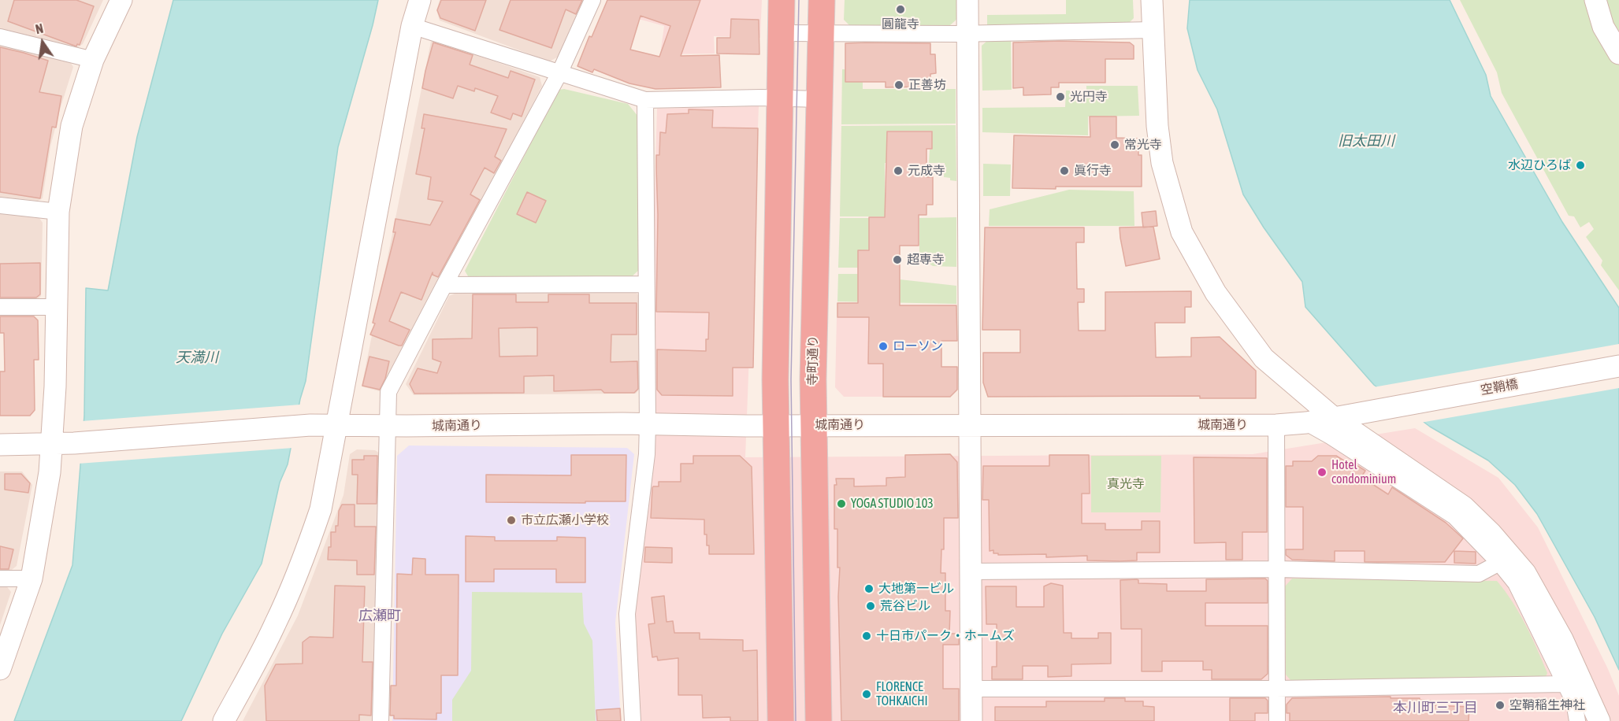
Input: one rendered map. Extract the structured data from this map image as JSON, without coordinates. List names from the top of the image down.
{
  "streets": {
    "highway": ["寺町通り"],
    "street": ["空鞘橋", "城南通り"]
  },
  "crossings": [
    ["寺町通り", "城南通り"],
    ["空鞘橋", "城南通り"]
  ],
  "districts": ["広瀬町", "本川町三丁目"],
  "water": ["旧太田川", "天満川"],
  "parks": ["真光寺"],
  "places": [
    "圓龍寺",
    "正善坊",
    "光円寺",
    "常光寺",
    "水辺ひろば",
    "元成寺",
    "眞行寺",
    "超専寺",
    "ローソン",
    "Hotel condominium",
    "YOGA STUDIO 103",
    "市立広瀬小学校",
    "大地第一ビル",
    "荒谷ビル",
    "十日市パーク・ホームズ",
    "FLORENCE TOHKAICHI",
    "空鞘稲生神社"
  ],
  "north": "top"
}
